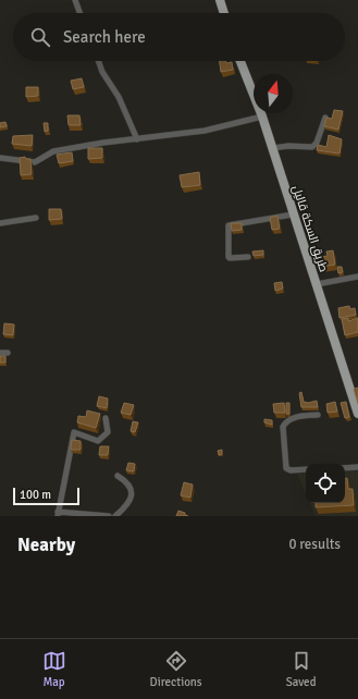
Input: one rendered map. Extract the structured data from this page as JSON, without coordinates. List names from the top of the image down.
{
  "streets": {
    "main road": ["طريق السكة قاليل"]
  },
  "scale_bar": "100 m",
  "north": "top",
  "page": {
    "search": "Search here",
    "scale": "100 m",
    "heading": ["Nearby", "0 results"],
    "nav": ["Map", "Directions", "Saved"]
  }
}
